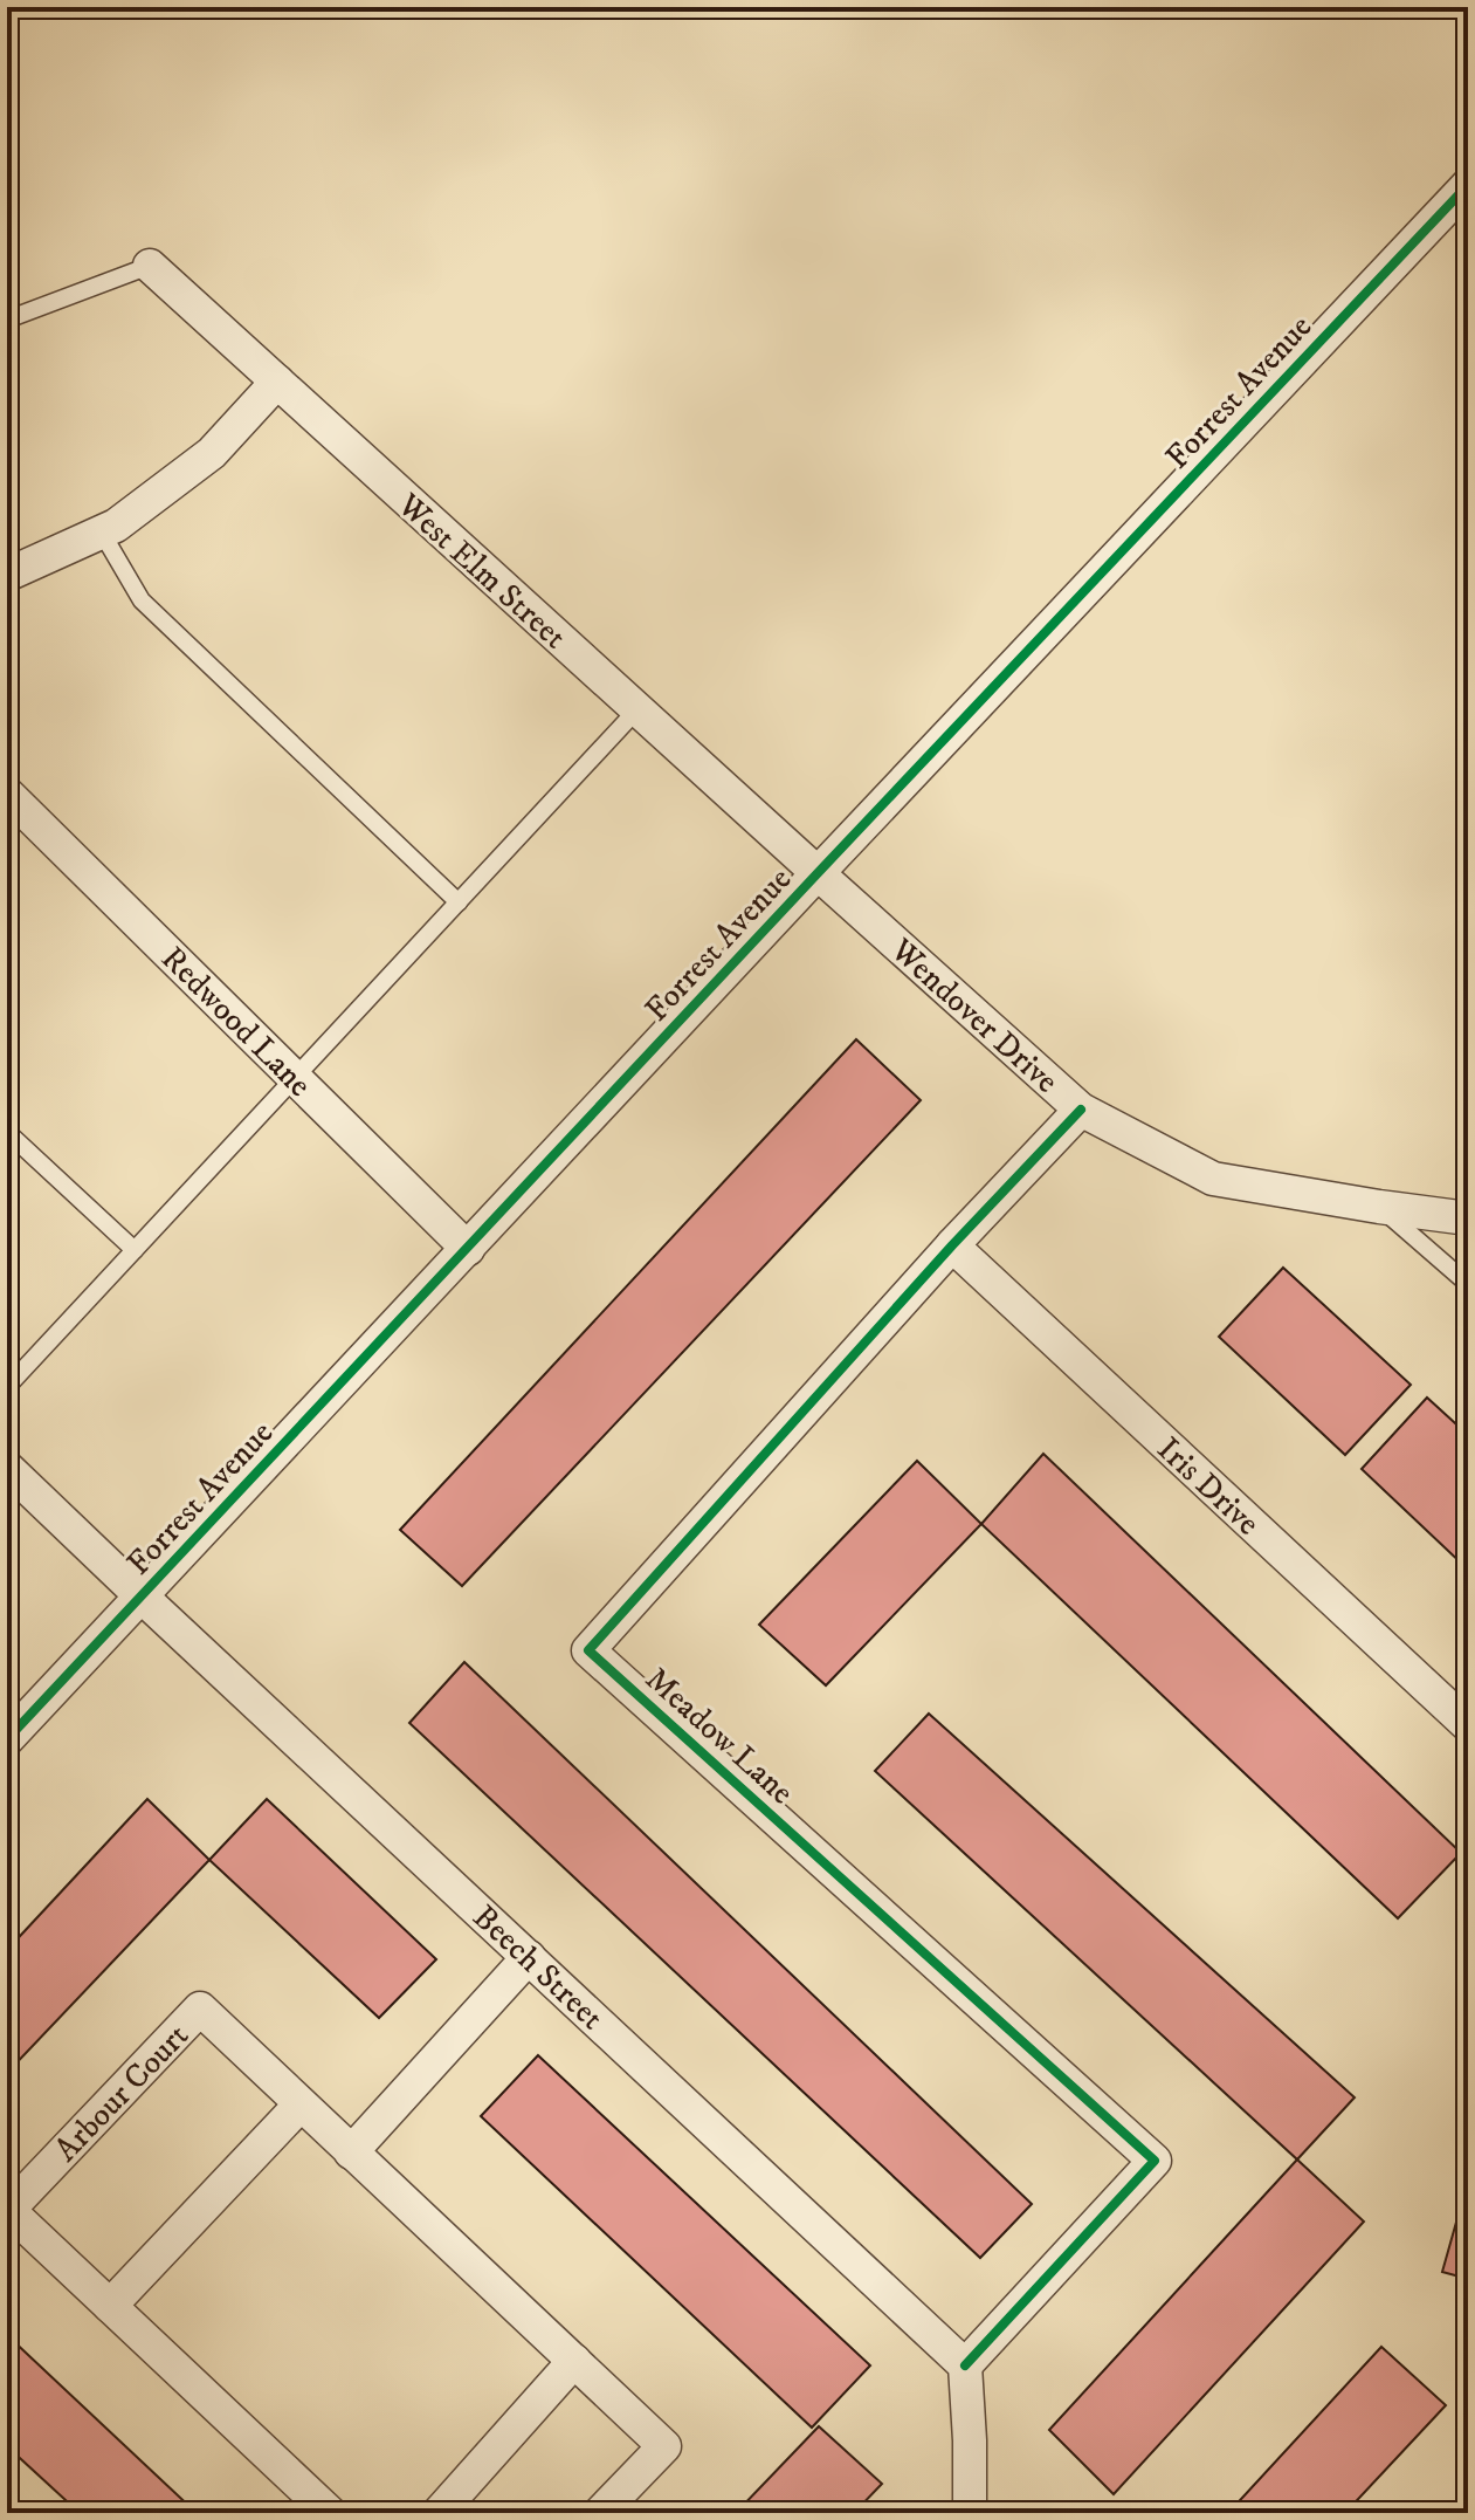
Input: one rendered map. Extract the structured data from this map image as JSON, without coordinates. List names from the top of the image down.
{
  "streets": {
    "street": [
      "Forrest Avenue",
      "West Elm Street",
      "Wendover Drive",
      "Redwood Lane",
      "Iris Drive",
      "Meadow Lane",
      "Beech Street",
      "Arbour Court"
    ]
  },
  "crossings": [
    ["Forrest Avenue", "West Elm Street"],
    ["Forrest Avenue", "Wendover Drive"],
    ["Forrest Avenue", "Redwood Lane"],
    ["Forrest Avenue", "Beech Street"],
    ["West Elm Street", "Wendover Drive"],
    ["Wendover Drive", "Meadow Lane"],
    ["Iris Drive", "Meadow Lane"],
    ["Meadow Lane", "Beech Street"]
  ]
}
